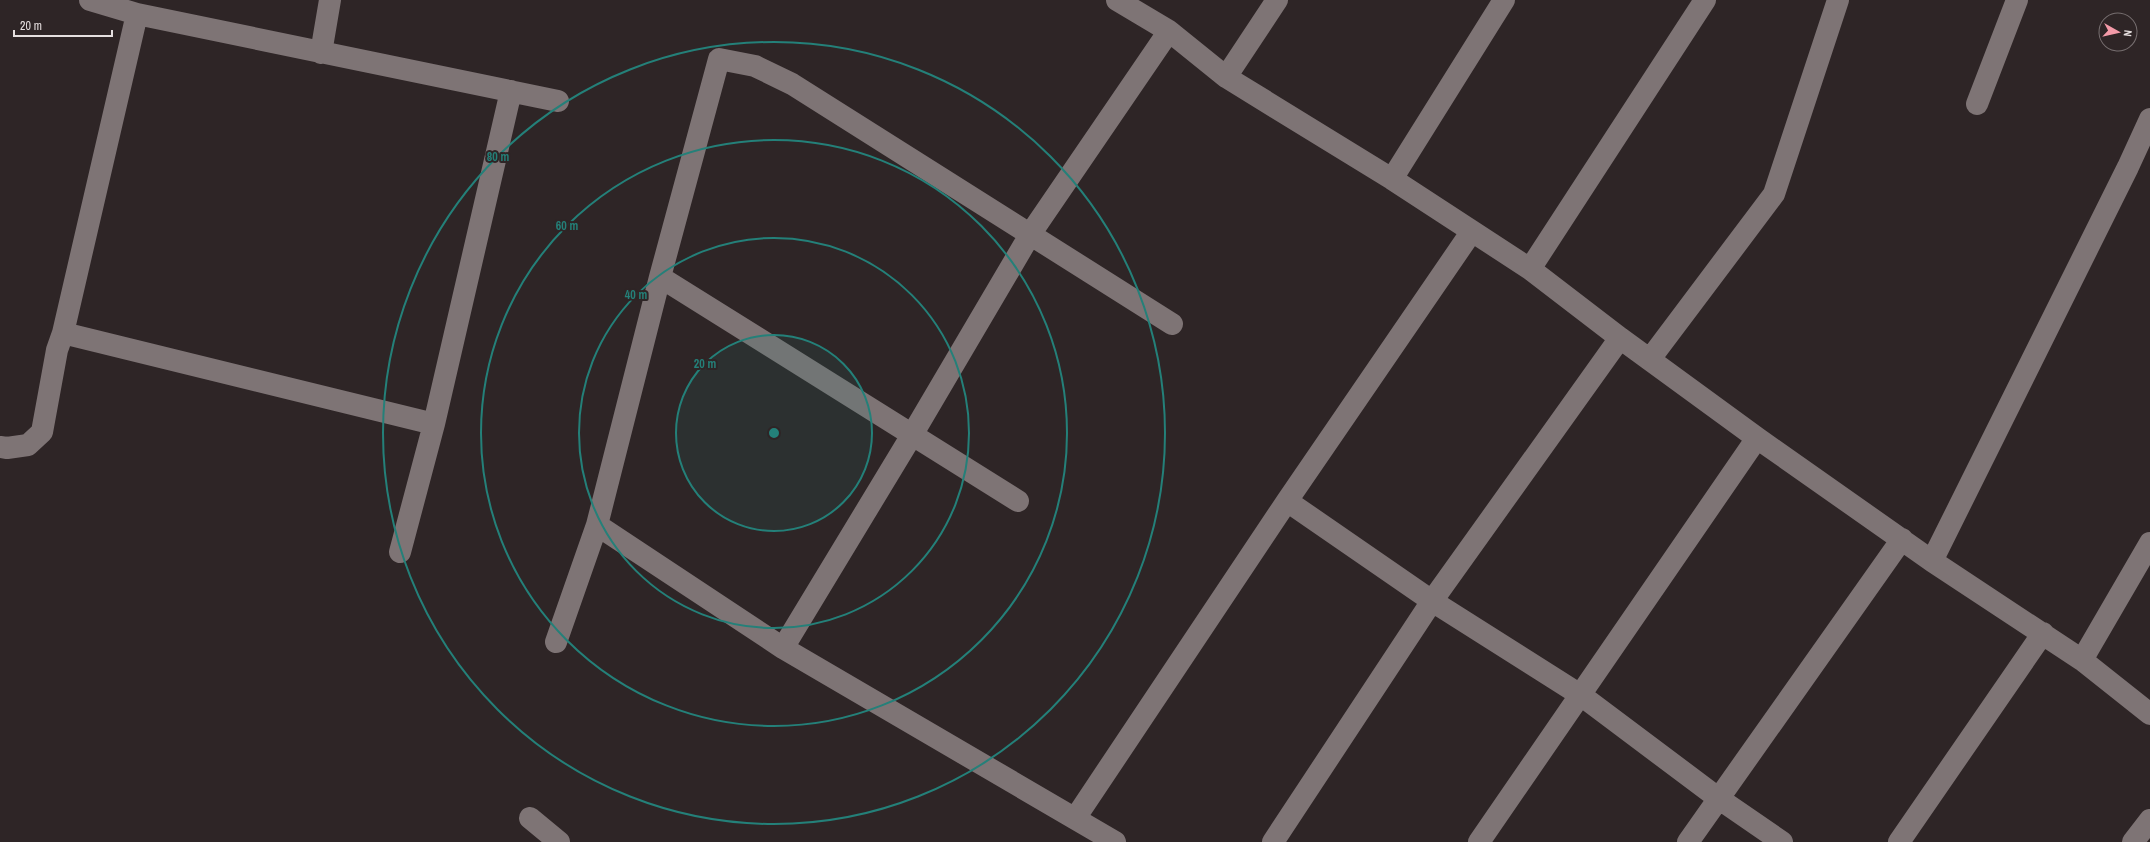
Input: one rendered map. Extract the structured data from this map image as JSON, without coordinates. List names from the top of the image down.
{
  "scale_bar": "20 m",
  "north": "right",
  "rings": [
    "80 m",
    "60 m",
    "40 m",
    "20 m"
  ]
}
